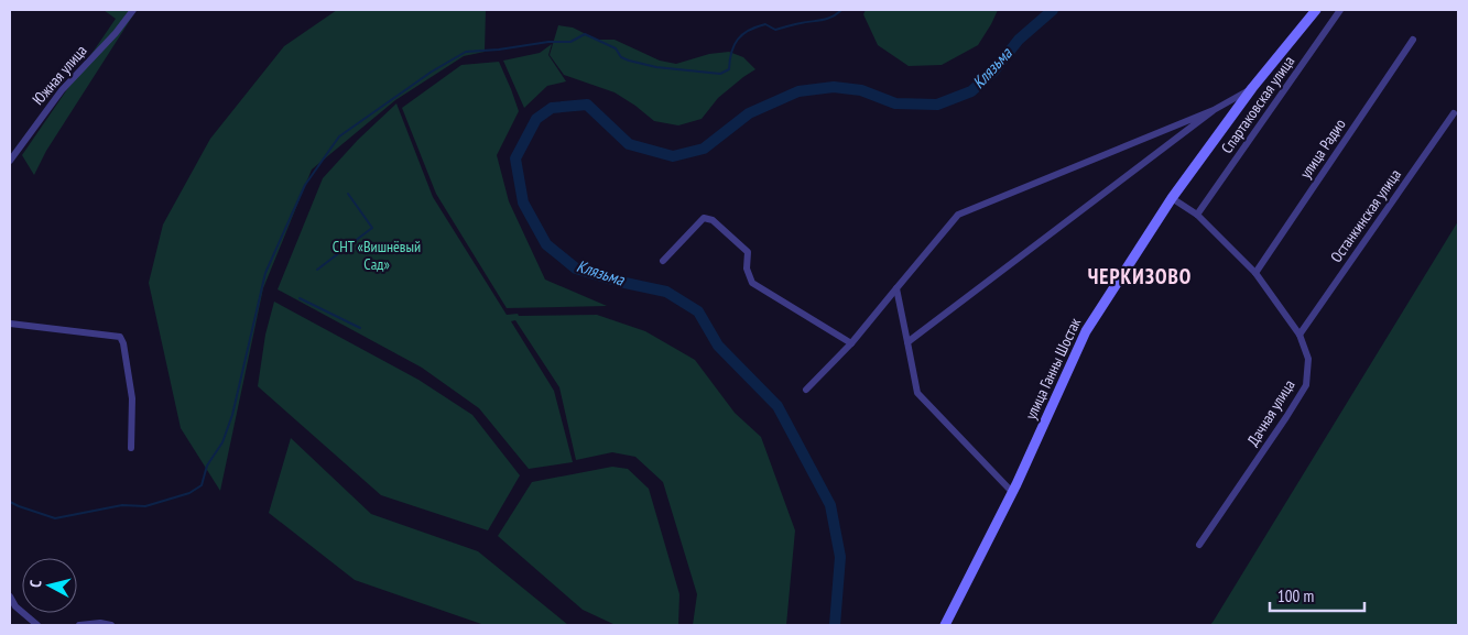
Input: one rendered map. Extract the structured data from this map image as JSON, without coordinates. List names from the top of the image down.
{
  "streets": {
    "main road": ["улица Ганны Шостак"],
    "street": [
      "Южная улица",
      "Спартаковская улица",
      "улица Радио",
      "Останкинская улица",
      "Дачная улица"
    ]
  },
  "crossings": [
    ["Спартаковская улица", "Дачная улица"],
    ["улица Радио", "Дачная улица"],
    ["Останкинская улица", "Дачная улица"],
    ["улица Ганны Шостак", "Дачная улица"]
  ],
  "districts": ["ЧЕРКИЗОВО"],
  "water": ["Клязьма"],
  "parks": ["СНТ «Вишнёвый Сад»"],
  "scale_bar": "100 m",
  "north": "left"
}
